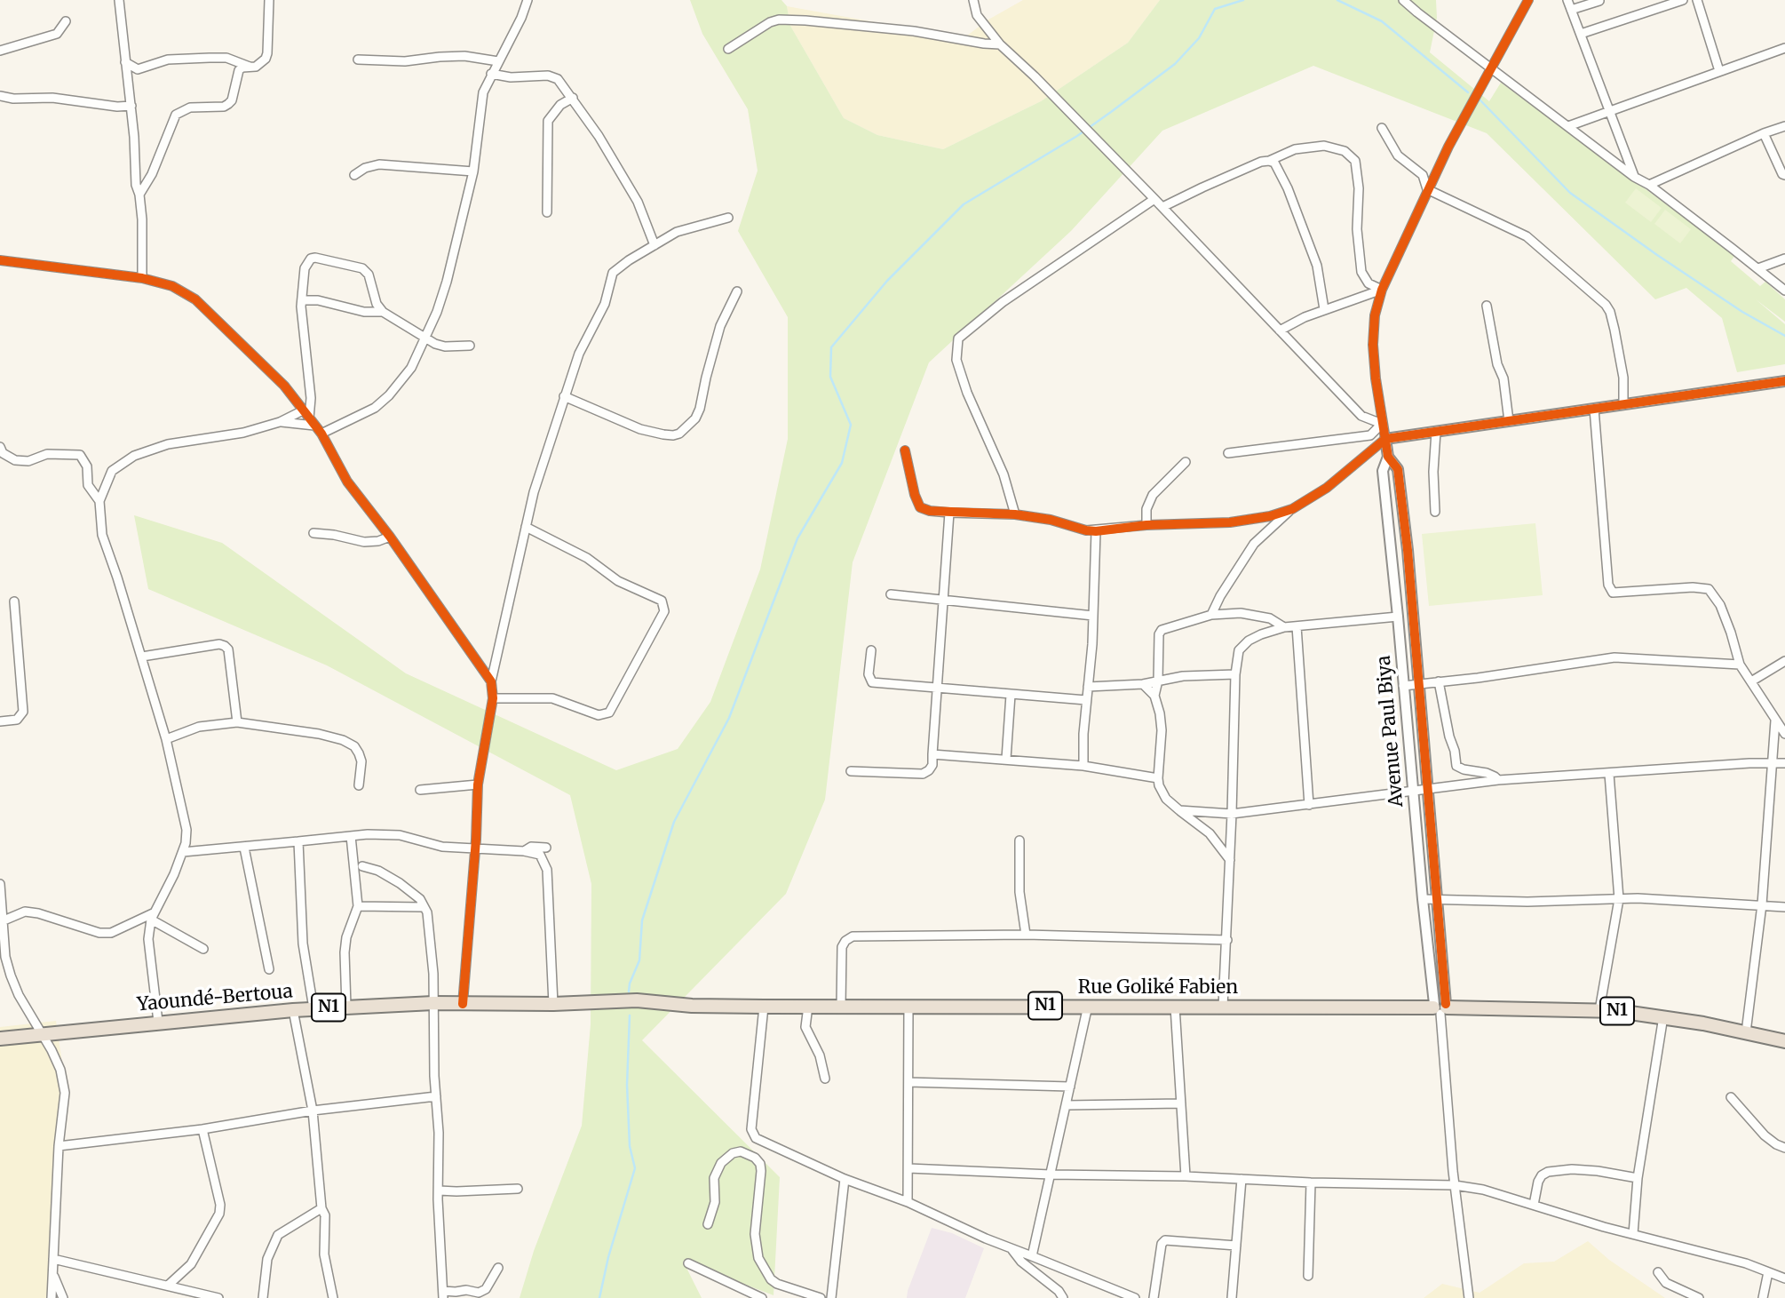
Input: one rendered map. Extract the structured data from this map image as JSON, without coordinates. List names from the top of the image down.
{
  "streets": {
    "highway": ["Rue Goliké Fabien", "Yaoundé-Bertoua", "N1"],
    "street": ["Avenue Paul Biya"]
  },
  "crossings": [
    ["Avenue Paul Biya", "Rue Goliké Fabien"],
    ["Avenue Paul Biya", "N1"],
    ["Rue Goliké Fabien", "Yaoundé-Bertoua"],
    ["Rue Goliké Fabien", "N1"]
  ]
}
